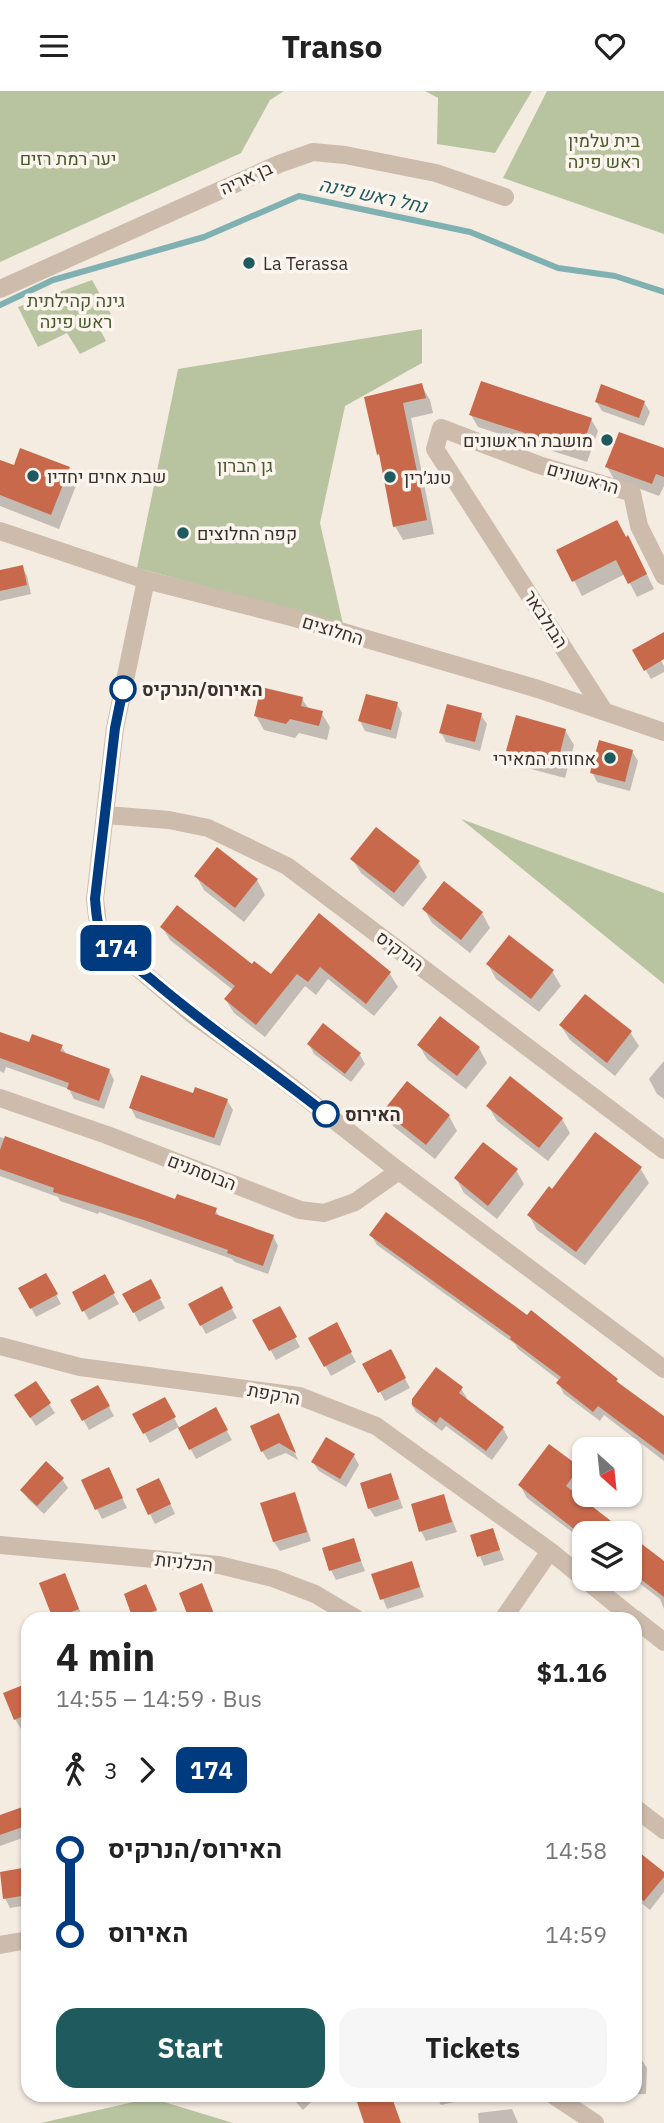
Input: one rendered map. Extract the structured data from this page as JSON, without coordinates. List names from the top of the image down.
{
  "streets": {
    "street": [
      "בן אריה",
      "הראשונים",
      "הבולבאר",
      "החלוצים",
      "הנרקיס",
      "הבוסתנים",
      "הרקפת",
      "הכלניות"
    ]
  },
  "crossings": [
    ["הראשונים", "הבולבאר"],
    ["הבולבאר", "החלוצים"]
  ],
  "water": ["נחל ראש פינה"],
  "parks": [
    "בית עלמין ראש פינה",
    "יער רמת רזים",
    "גינה קהילתית ראש פינה",
    "גן הברון"
  ],
  "places": [
    "La Terassa",
    "מושבת הראשונים",
    "שבת אחים יחדיו",
    "טנג׳רין",
    "קפה החלוצים",
    "האירוס/הנרקיס",
    "אחוזת המאירי",
    "האירוס"
  ],
  "lines": ["bus line 174"],
  "north": "bottom right",
  "page": {
    "header": "Transo",
    "on_map": "174",
    "heading": ["4 min", "14:55 – 14:59 · Bus", "$1.16"],
    "legs": ["3", "174"],
    "list": [
      {
        "name": "האירוס/הנרקיס",
        "value": "14:58"
      },
      {
        "name": "האירוס",
        "value": "14:59"
      }
    ],
    "buttons": ["Start", "Tickets"]
  }
}
